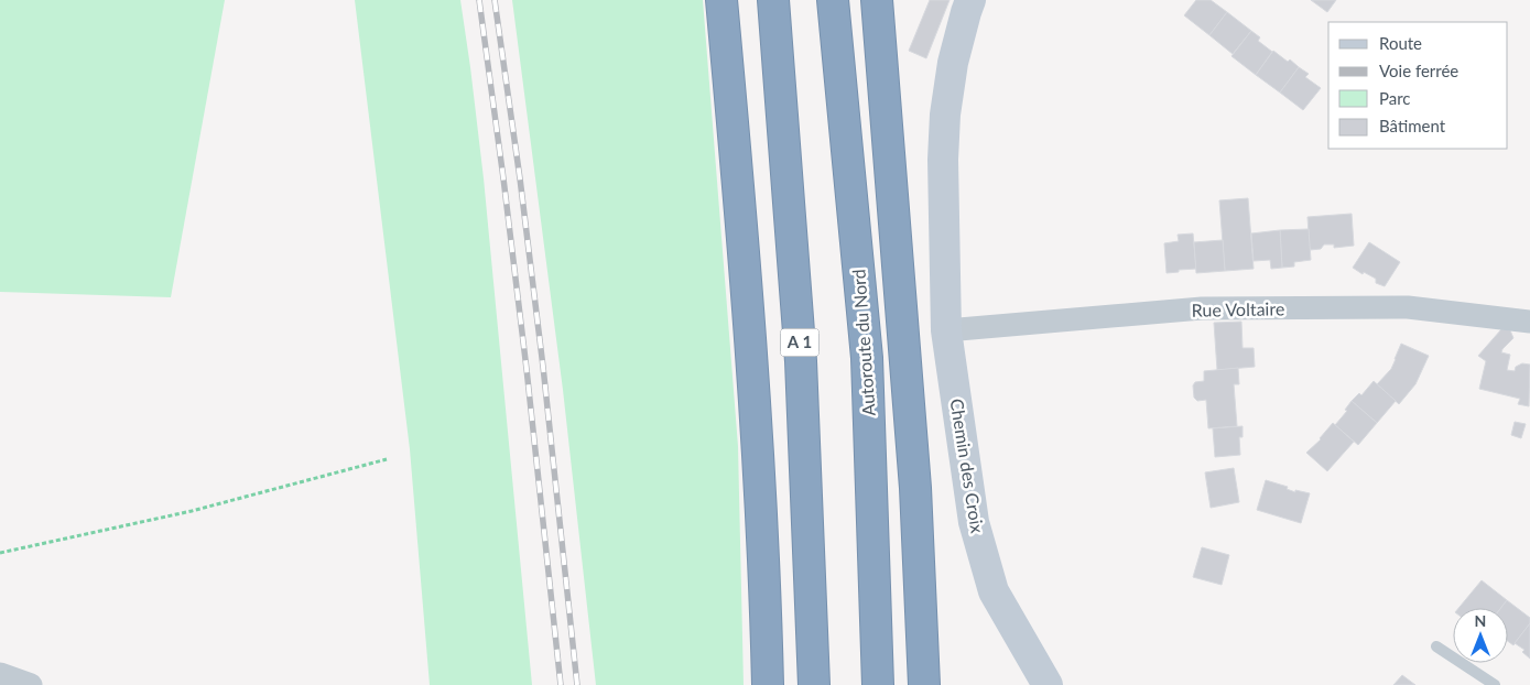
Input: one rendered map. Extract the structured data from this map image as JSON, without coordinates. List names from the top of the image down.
{
  "streets": {
    "highway": ["A 1", "Autoroute du Nord"],
    "main road": ["Chemin des Croix"],
    "street": ["Rue Voltaire"]
  },
  "crossings": [
    ["Rue Voltaire", "Chemin des Croix"]
  ],
  "legend": [
    "Route",
    "Voie ferrée",
    "Parc",
    "Bâtiment"
  ],
  "north": "top"
}
